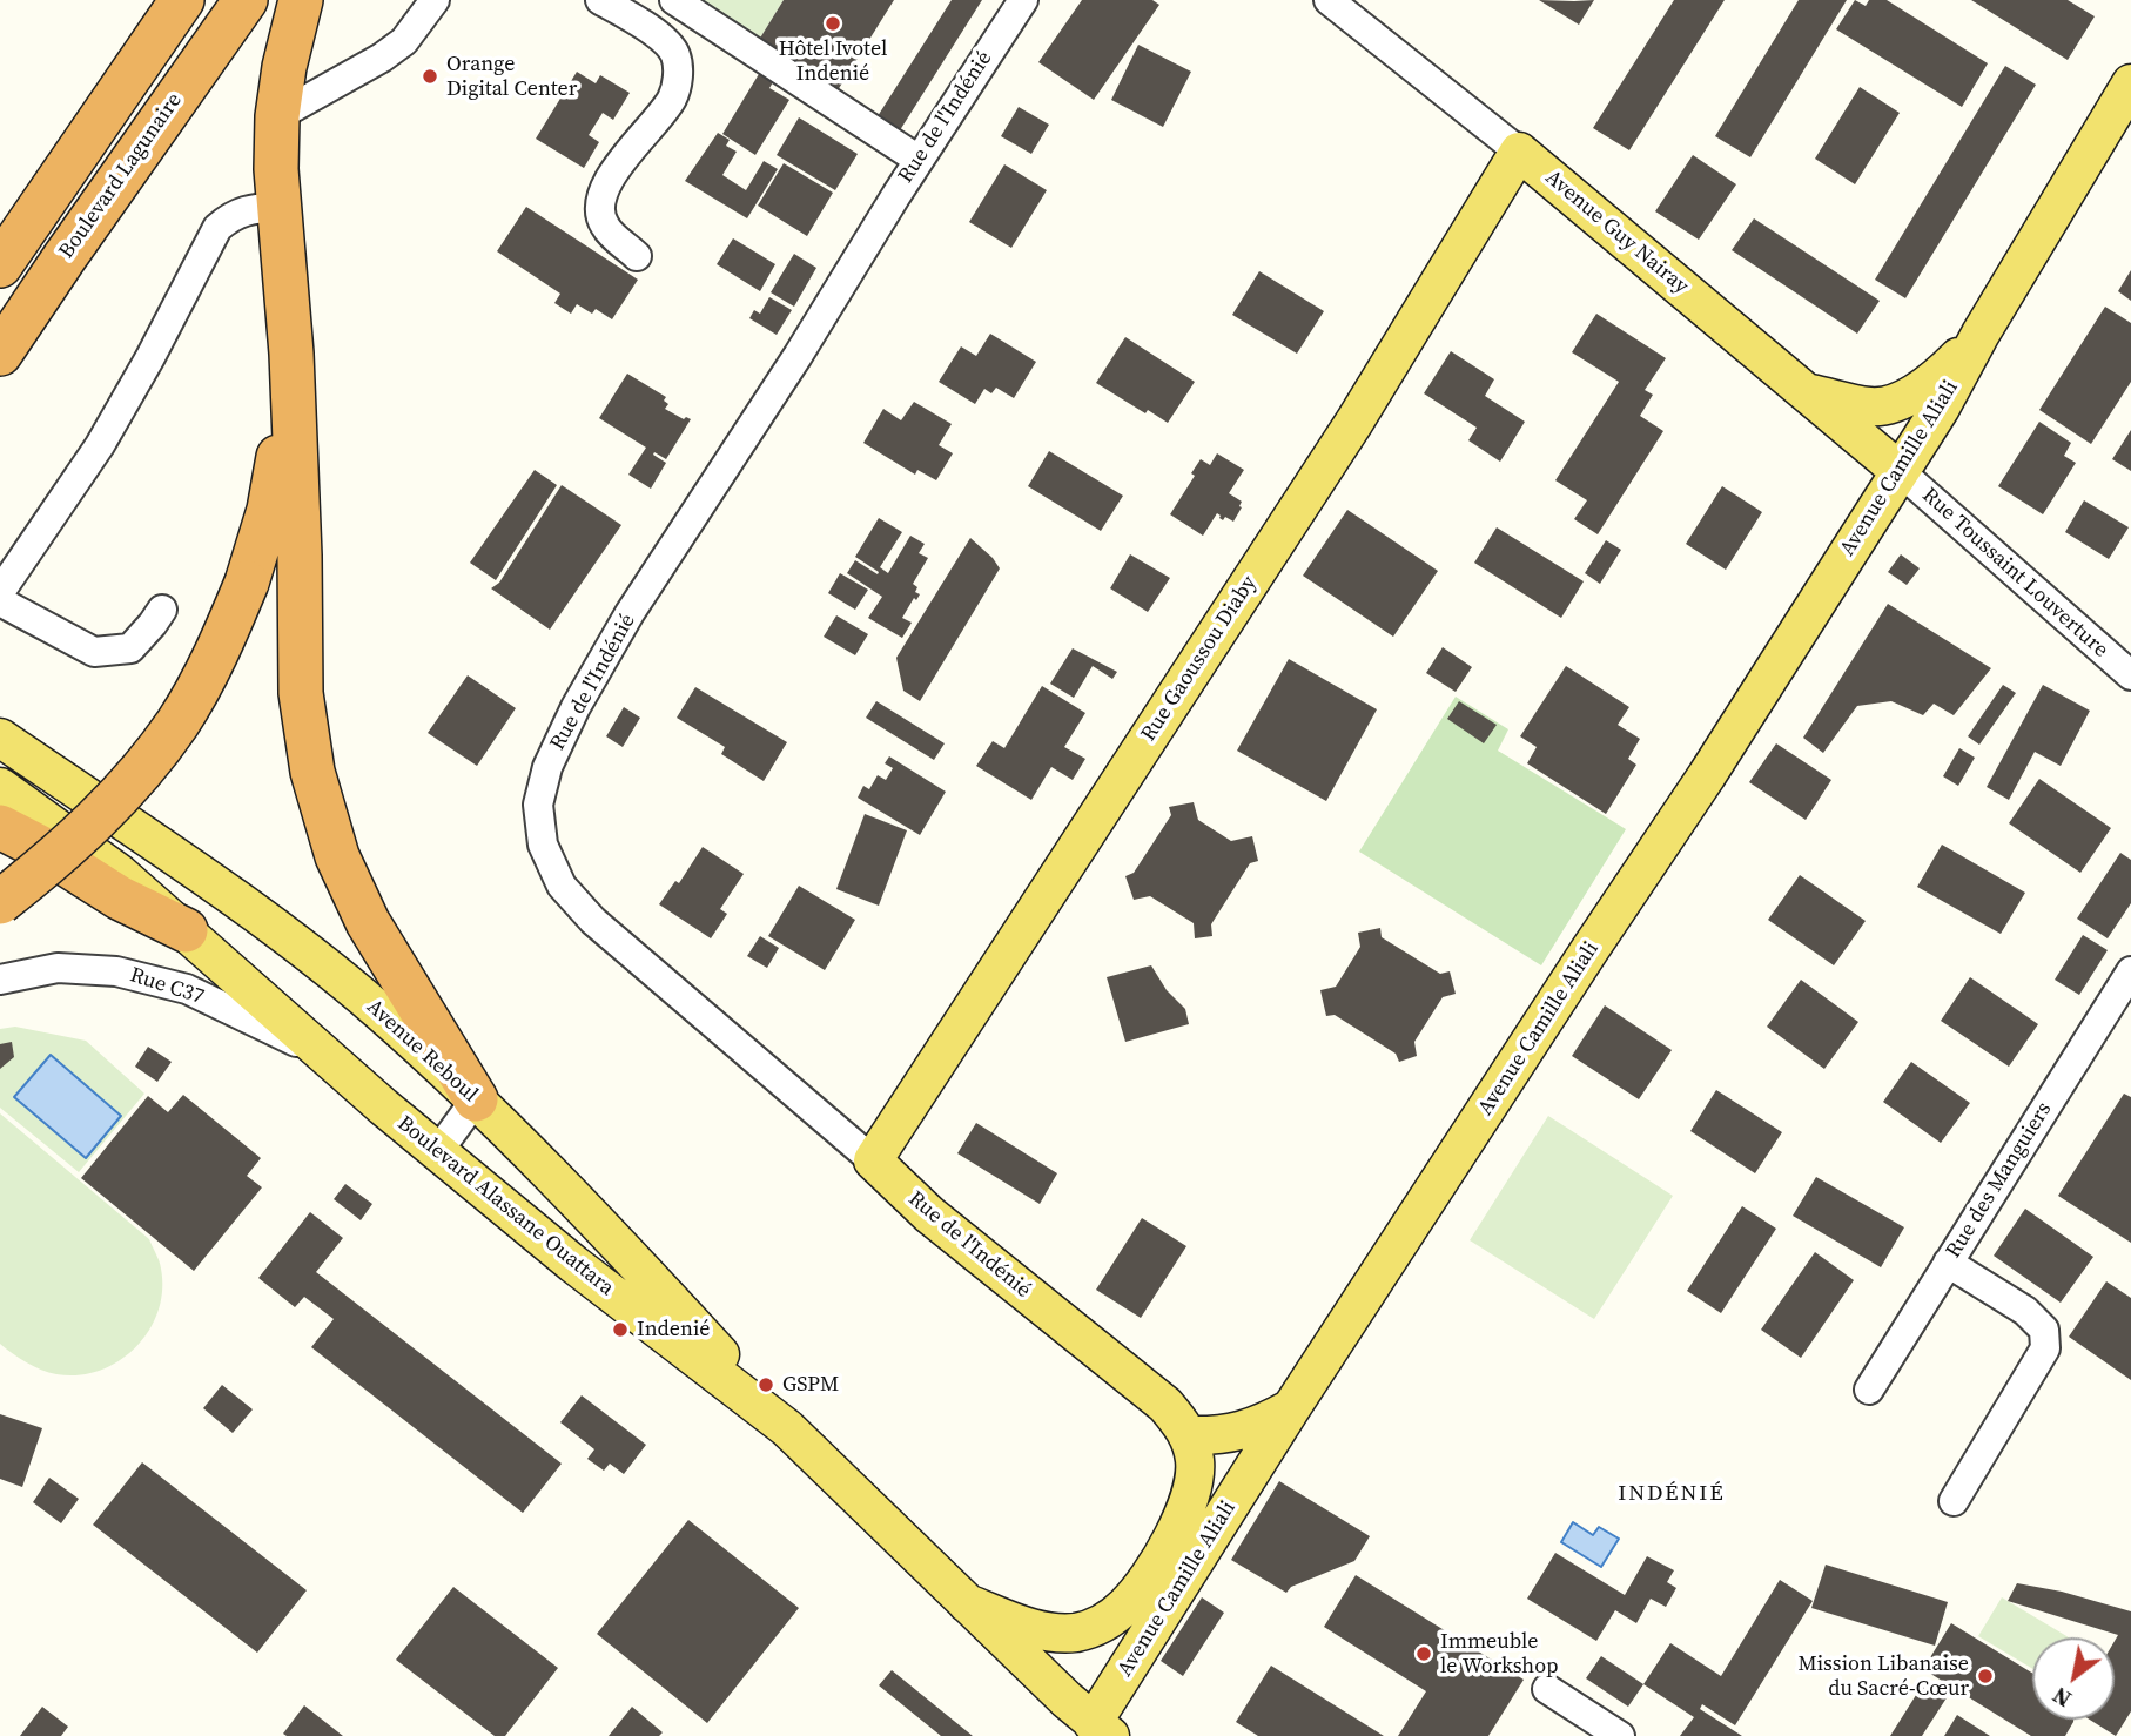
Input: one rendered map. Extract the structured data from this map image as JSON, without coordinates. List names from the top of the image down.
{
  "streets": {
    "highway": ["Boulevard Lagunaire"],
    "main road": [
      "Rue de l'Indénié",
      "Avenue Guy Nairay",
      "Avenue Camille Aliali",
      "Rue Gaoussou Diaby",
      "Avenue Reboul",
      "Boulevard Alassane Ouattara"
    ],
    "street": ["Rue Toussaint Louverture", "Rue C37", "Rue des Manguiers"]
  },
  "crossings": [
    ["Rue de l'Indénié", "Rue Gaoussou Diaby"],
    ["Rue de l'Indénié", "Boulevard Alassane Ouattara"],
    ["Avenue Guy Nairay", "Avenue Camille Aliali"],
    ["Avenue Guy Nairay", "Rue Toussaint Louverture"],
    ["Avenue Guy Nairay", "Rue Gaoussou Diaby"],
    ["Avenue Camille Aliali", "Rue Toussaint Louverture"],
    ["Avenue Camille Aliali", "Boulevard Alassane Ouattara"],
    ["Rue C37", "Boulevard Alassane Ouattara"],
    ["Avenue Reboul", "Boulevard Alassane Ouattara"]
  ],
  "districts": ["INDÉNIÉ"],
  "places": [
    "Hôtel Ivotel Indenié",
    "Orange Digital Center",
    "Indenié",
    "GSPM",
    "Immeuble le Workshop",
    "Mission Libanaise du Sacré-Cœur"
  ],
  "north": "bottom left"
}
